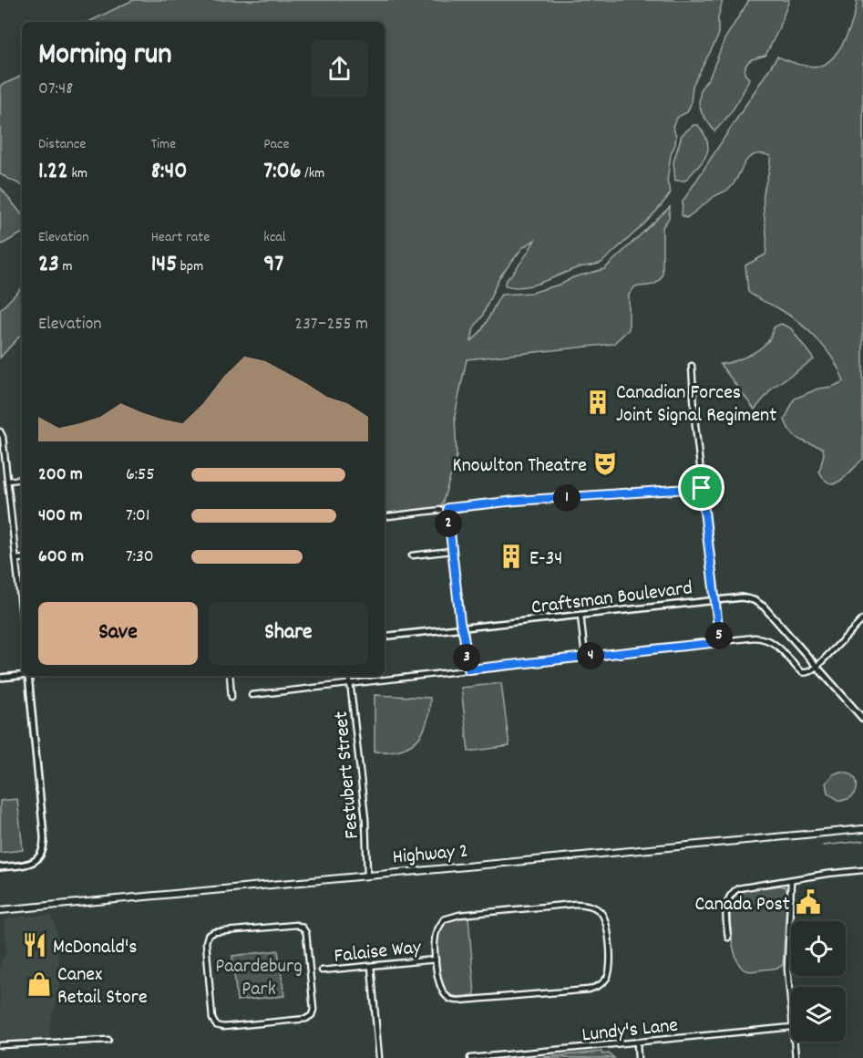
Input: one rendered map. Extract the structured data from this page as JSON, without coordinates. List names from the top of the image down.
{
  "streets": {
    "main road": ["Highway 2"],
    "street": [
      "Craftsman Boulevard",
      "Festubert Street",
      "Falaise Way",
      "Lundy's Lane"
    ]
  },
  "crossings": [
    ["Festubert Street", "Highway 2"]
  ],
  "parks": ["Paardeburg Park"],
  "places": {
    "building": ["Canadian Forces Joint Signal Regiment", "E-34"],
    "theatre": ["Knowlton Theatre"],
    "public building": ["Canada Post"],
    "restaurant": ["McDonald's"],
    "shop": ["Canex Retail Store"]
  },
  "page": {
    "heading": ["Morning run", "07:48"],
    "stats": [
      ["Distance", "1.22 km"],
      ["Time", "8:40"],
      ["Pace", "7:06 /km"],
      ["Elevation", "23 m"],
      ["Heart rate", "145 bpm"],
      ["kcal", "97"]
    ],
    "chart": ["Elevation", "237–255 m"],
    "list": [
      {
        "name": "200 m",
        "note": "6:55"
      },
      {
        "name": "400 m",
        "note": "7:01"
      },
      {
        "name": "600 m",
        "note": "7:30"
      }
    ],
    "pins": [
      "1",
      "2",
      "5",
      "4",
      "3"
    ],
    "buttons": ["Save", "Share"]
  }
}
